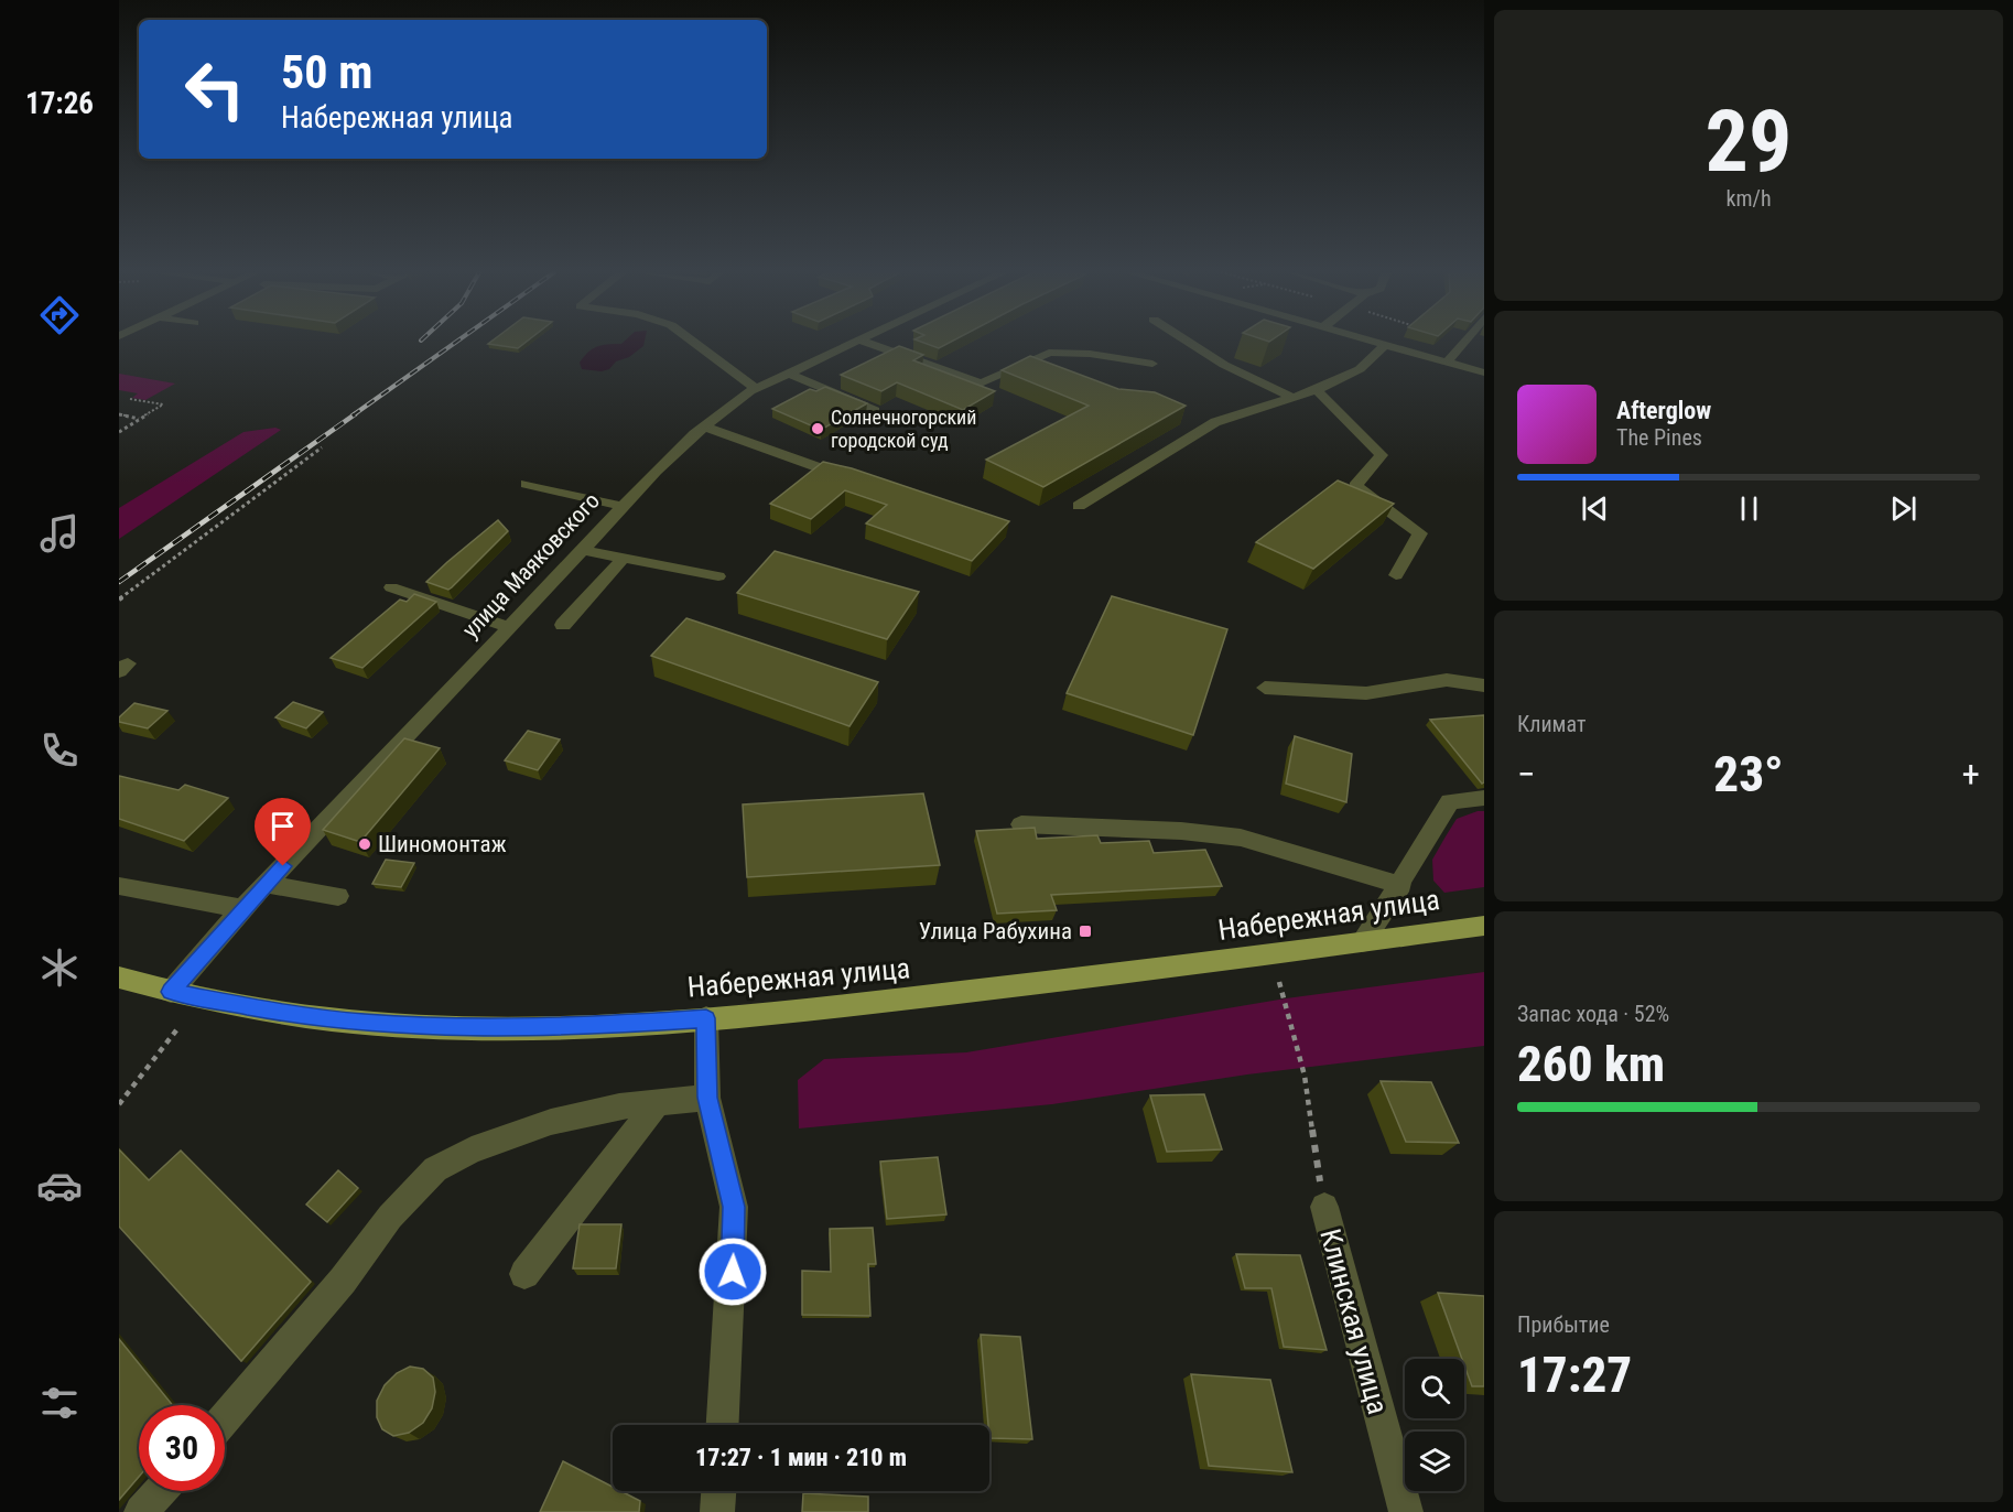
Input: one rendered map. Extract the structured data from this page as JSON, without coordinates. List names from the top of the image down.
{
  "streets": {
    "main road": ["Набережная улица"],
    "street": ["улица Маяковского", "Клинская улица"]
  },
  "crossings": [
    ["улица Маяковского", "Набережная улица"]
  ],
  "places": {
    "other": ["Солнечногорский городской суд", "Шиномонтаж"],
    "transit": ["Улица Рабухина"]
  },
  "page": {
    "tabs": "17:26",
    "tile": [
      ["29", "km/h"],
      "Климат",
      ["Запас хода · 52%", "260 km"],
      ["Прибытие", "17:27"]
    ],
    "turn": ["50 m", "Набережная улица"],
    "song": ["Afterglow", "The Pines"],
    "heat": ["−", "23°", "+"],
    "limit": "30",
    "trip": "17:27 · 1 мин · 210 m"
  }
}
